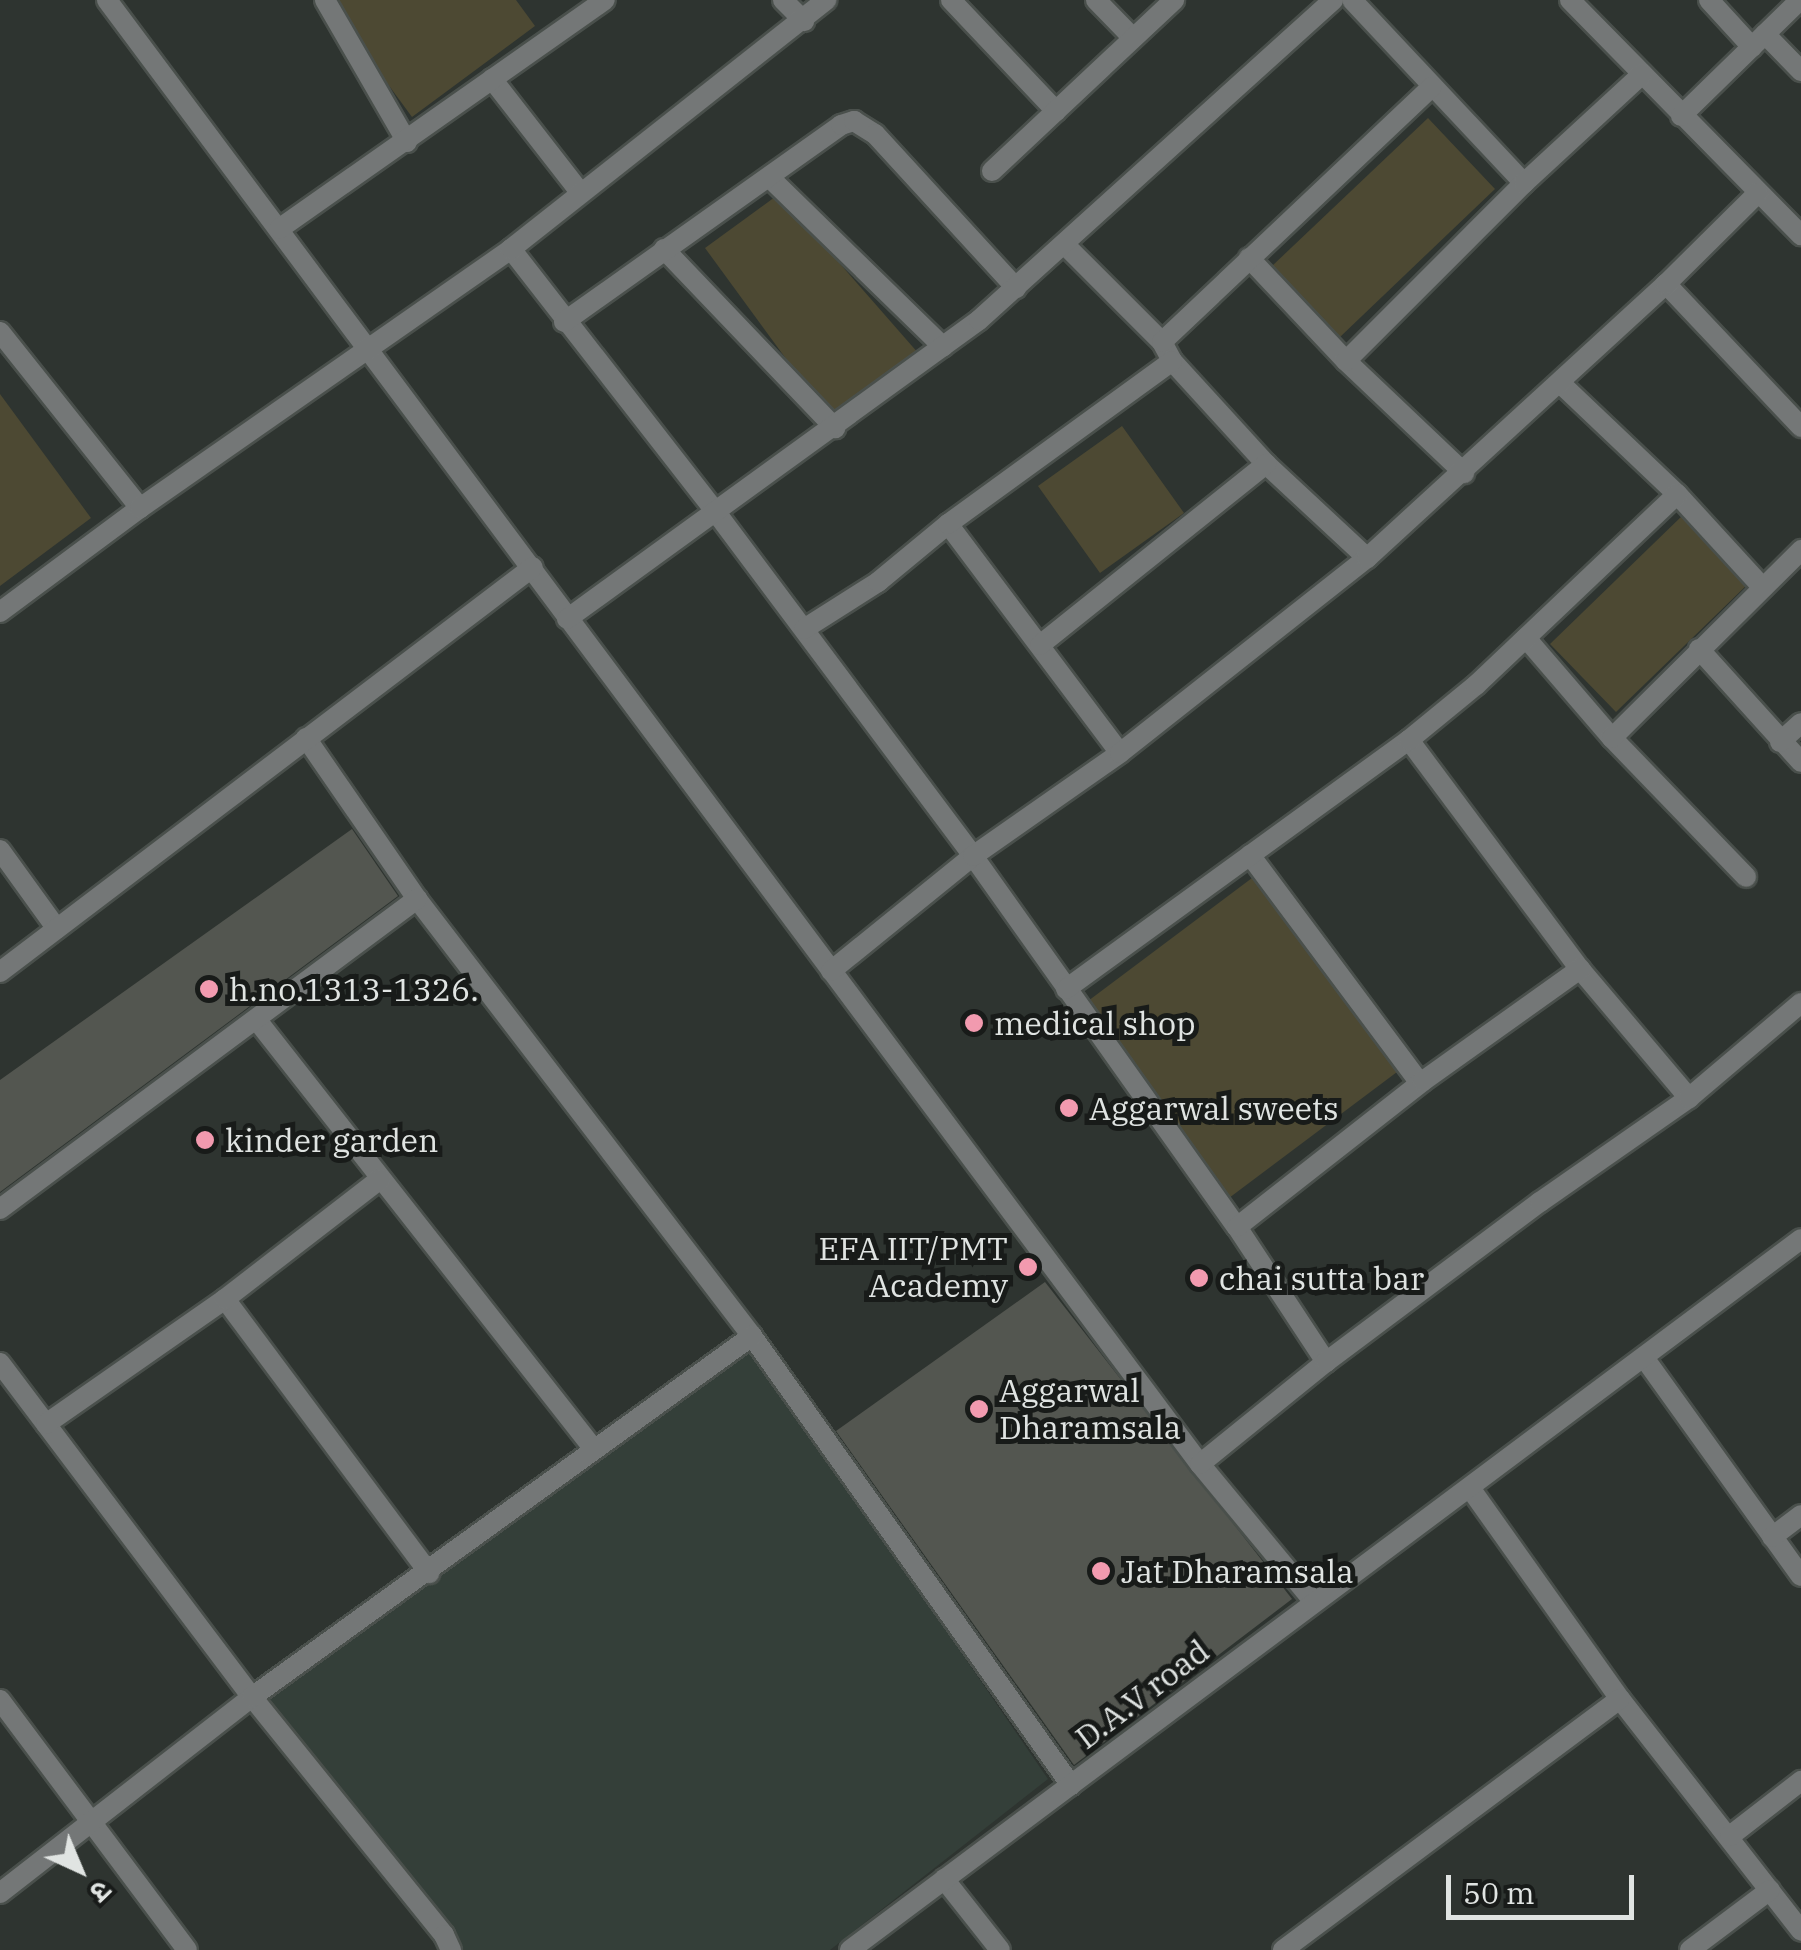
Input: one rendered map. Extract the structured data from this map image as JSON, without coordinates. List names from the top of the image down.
{
  "streets": {
    "street": ["D.A.V road"]
  },
  "places": [
    "h.no.1313-1326.",
    "medical shop",
    "Aggarwal sweets",
    "kinder garden",
    "EFA IIT/PMT Academy",
    "chai sutta bar",
    "Aggarwal Dharamsala",
    "Jat Dharamsala"
  ],
  "scale_bar": "50 m",
  "north": "bottom right"
}
